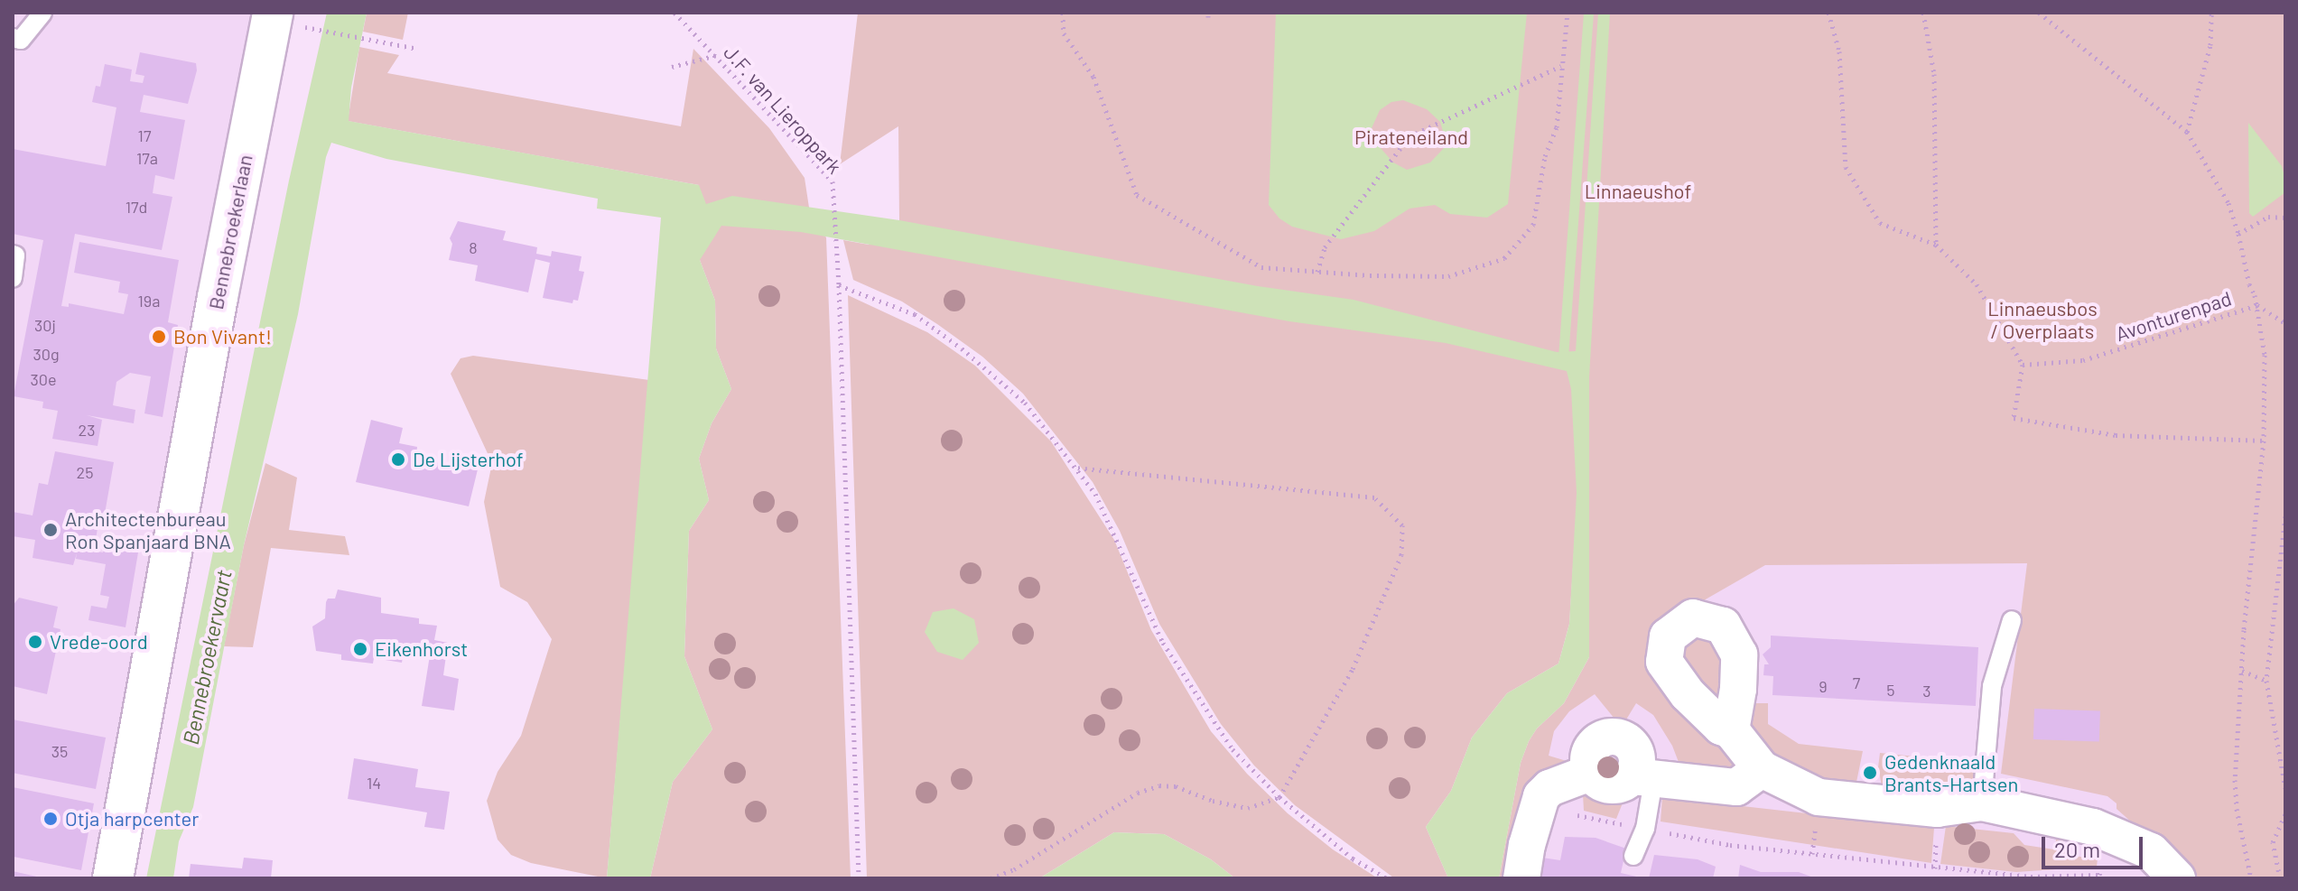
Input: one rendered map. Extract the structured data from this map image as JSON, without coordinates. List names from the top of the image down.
{
  "streets": {
    "street": ["Bennebroekerlaan"],
    "path": ["J.F. van Lieroppark", "Avonturenpad"]
  },
  "water": ["Bennebroekervaart"],
  "parks": ["Pirateneiland", "Linnaeushof", "Linnaeusbos / Overplaats"],
  "places": [
    "Bon Vivant!",
    "De Lijsterhof",
    "Architectenbureau Ron Spanjaard BNA",
    "Vrede-oord",
    "Eikenhorst",
    "Gedenknaald Brants-Hartsen",
    "Otja harpcenter"
  ],
  "house_numbers": [
    "17",
    "17a",
    "17d",
    "8",
    "19a",
    "30j",
    "30g",
    "30e",
    "23",
    "25",
    "7",
    "9",
    "5",
    "3",
    "35",
    "14"
  ],
  "scale_bar": "20 m"
}
